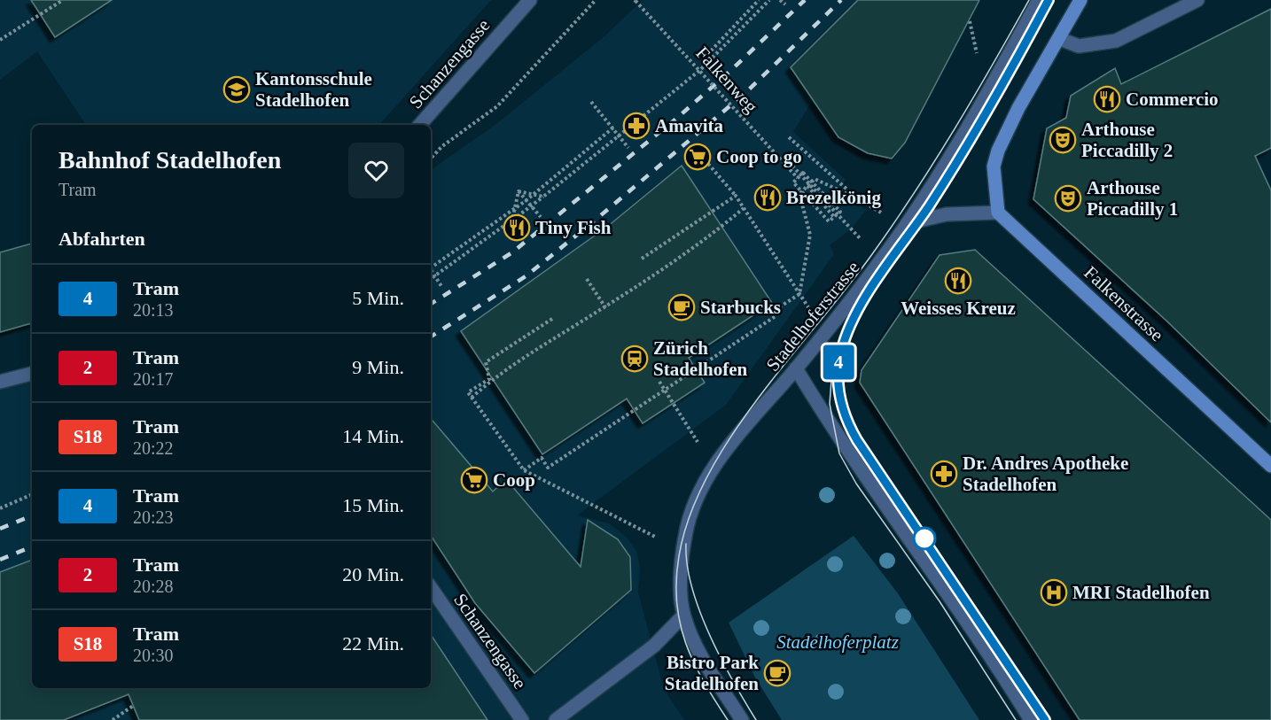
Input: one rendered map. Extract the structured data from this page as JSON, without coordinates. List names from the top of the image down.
{
  "streets": {
    "main road": ["Falkenstrasse"],
    "street": ["Schanzengasse", "Stadelhoferstrasse"],
    "path": ["Falkenweg"]
  },
  "parks": ["Stadelhoferplatz"],
  "places": {
    "school or university": ["Kantonsschule Stadelhofen"],
    "restaurant": [
      "Commercio",
      "Brezelkönig",
      "Tiny Fish",
      "Weisses Kreuz"
    ],
    "pharmacy": ["Amavita", "Dr. Andres Apotheke Stadelhofen"],
    "theatre": ["Arthouse Piccadilly 2", "Arthouse Piccadilly 1"],
    "supermarket": ["Coop to go", "Coop"],
    "cafe": ["Starbucks", "Bistro Park Stadelhofen"],
    "station": ["Zürich Stadelhofen"],
    "hospital": ["MRI Stadelhofen"]
  },
  "lines": ["tram line 4"],
  "page": {
    "on_map": "4",
    "heading": [
      ["Bahnhof Stadelhofen", "Tram"],
      "Abfahrten"
    ],
    "list": [
      {
        "mark": "4",
        "name": "Tram",
        "note": "20:13",
        "value": "5 Min."
      },
      {
        "mark": "2",
        "name": "Tram",
        "note": "20:17",
        "value": "9 Min."
      },
      {
        "mark": "S18",
        "name": "Tram",
        "note": "20:22",
        "value": "14 Min."
      },
      {
        "mark": "4",
        "name": "Tram",
        "note": "20:23",
        "value": "15 Min."
      },
      {
        "mark": "2",
        "name": "Tram",
        "note": "20:28",
        "value": "20 Min."
      },
      {
        "mark": "S18",
        "name": "Tram",
        "note": "20:30",
        "value": "22 Min."
      }
    ]
  }
}
